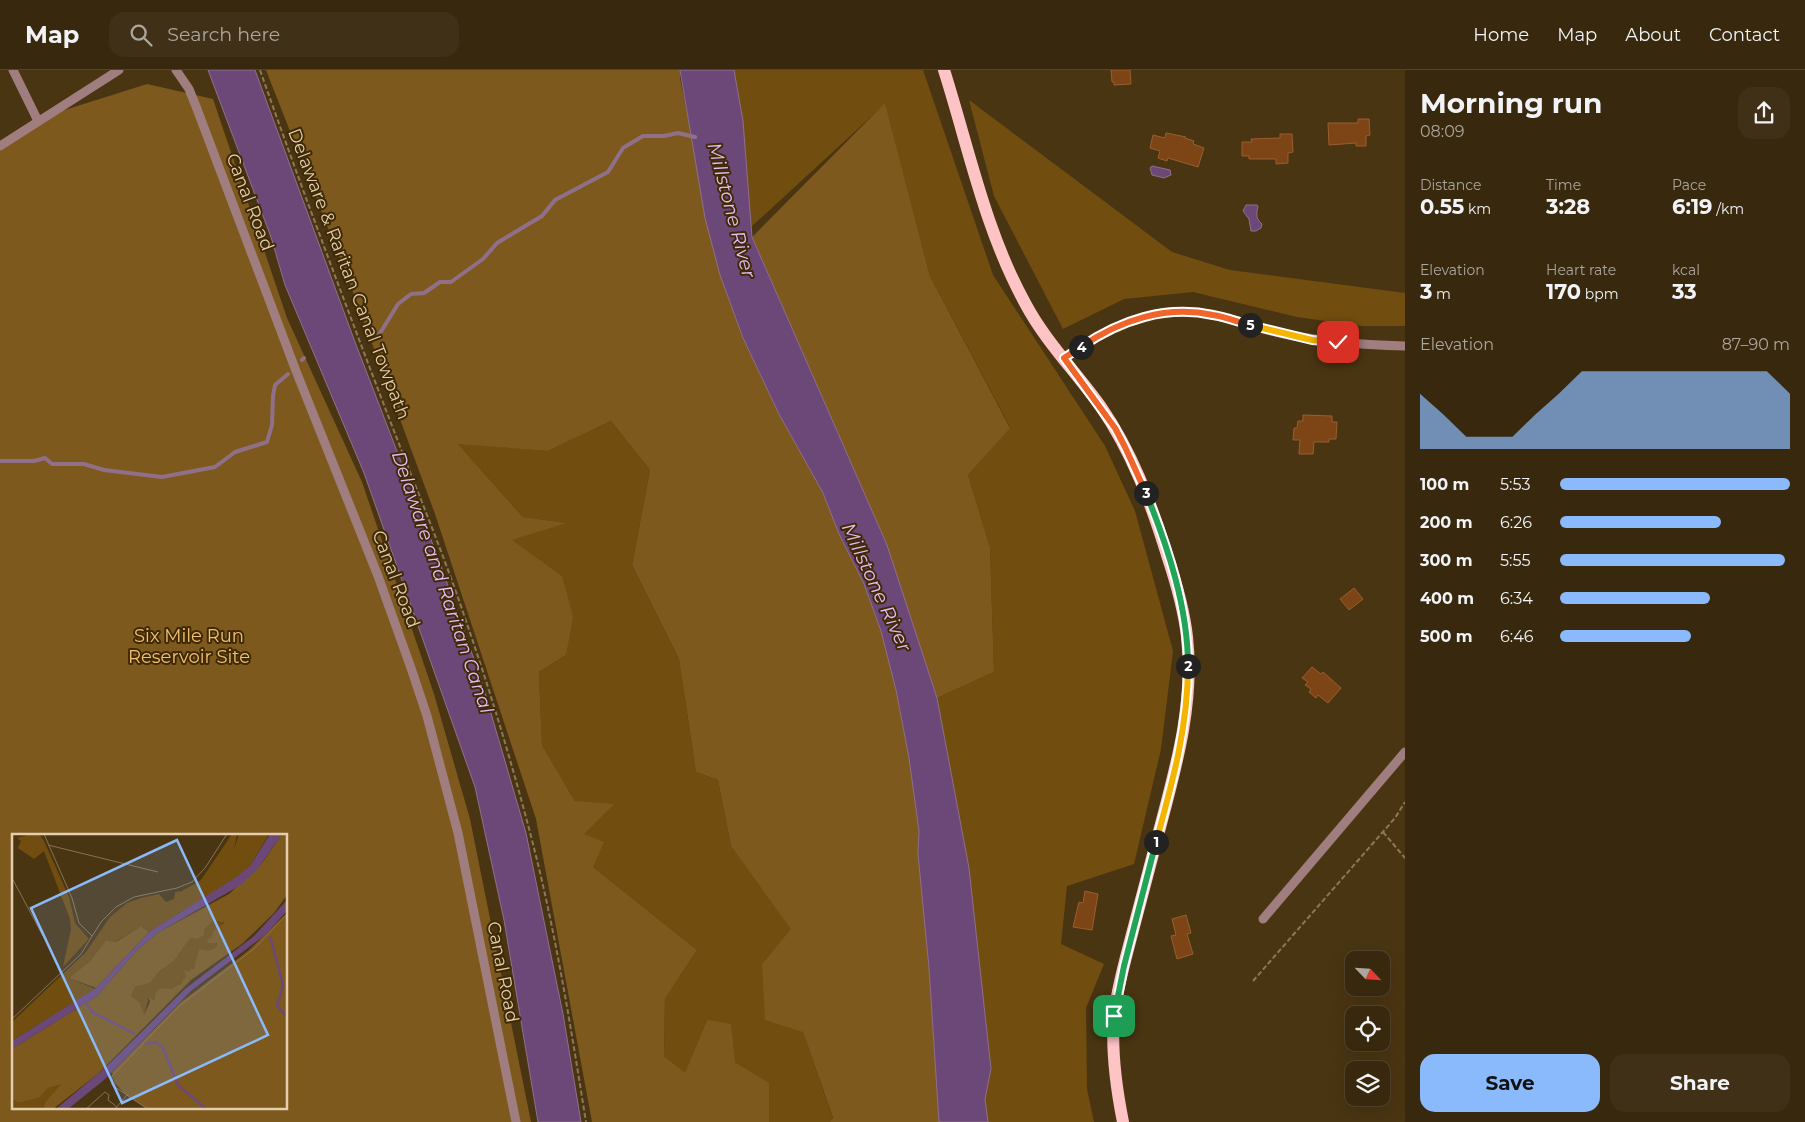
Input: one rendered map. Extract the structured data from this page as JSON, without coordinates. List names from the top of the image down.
{
  "streets": {
    "street": ["Canal Road"],
    "path": ["Delaware & Raritan Canal Towpath"]
  },
  "water": ["Millstone River", "Delaware and Raritan Canal"],
  "parks": ["Six Mile Run Reservoir Site"],
  "north": "bottom right",
  "page": {
    "header": "Map",
    "search": "Search here",
    "nav": [
      "Home",
      "Map",
      "About",
      "Contact"
    ],
    "heading": ["Morning run", "08:09"],
    "stats": [
      ["Distance", "0.55 km"],
      ["Time", "3:28"],
      ["Pace", "6:19 /km"],
      ["Elevation", "3 m"],
      ["Heart rate", "170 bpm"],
      ["kcal", "33"]
    ],
    "pins": [
      "5",
      "4",
      "3",
      "2",
      "1"
    ],
    "chart": ["Elevation", "87–90 m"],
    "list": [
      {
        "name": "100 m",
        "note": "5:53"
      },
      {
        "name": "200 m",
        "note": "6:26"
      },
      {
        "name": "300 m",
        "note": "5:55"
      },
      {
        "name": "400 m",
        "note": "6:34"
      },
      {
        "name": "500 m",
        "note": "6:46"
      }
    ],
    "buttons": ["Save", "Share"]
  }
}
